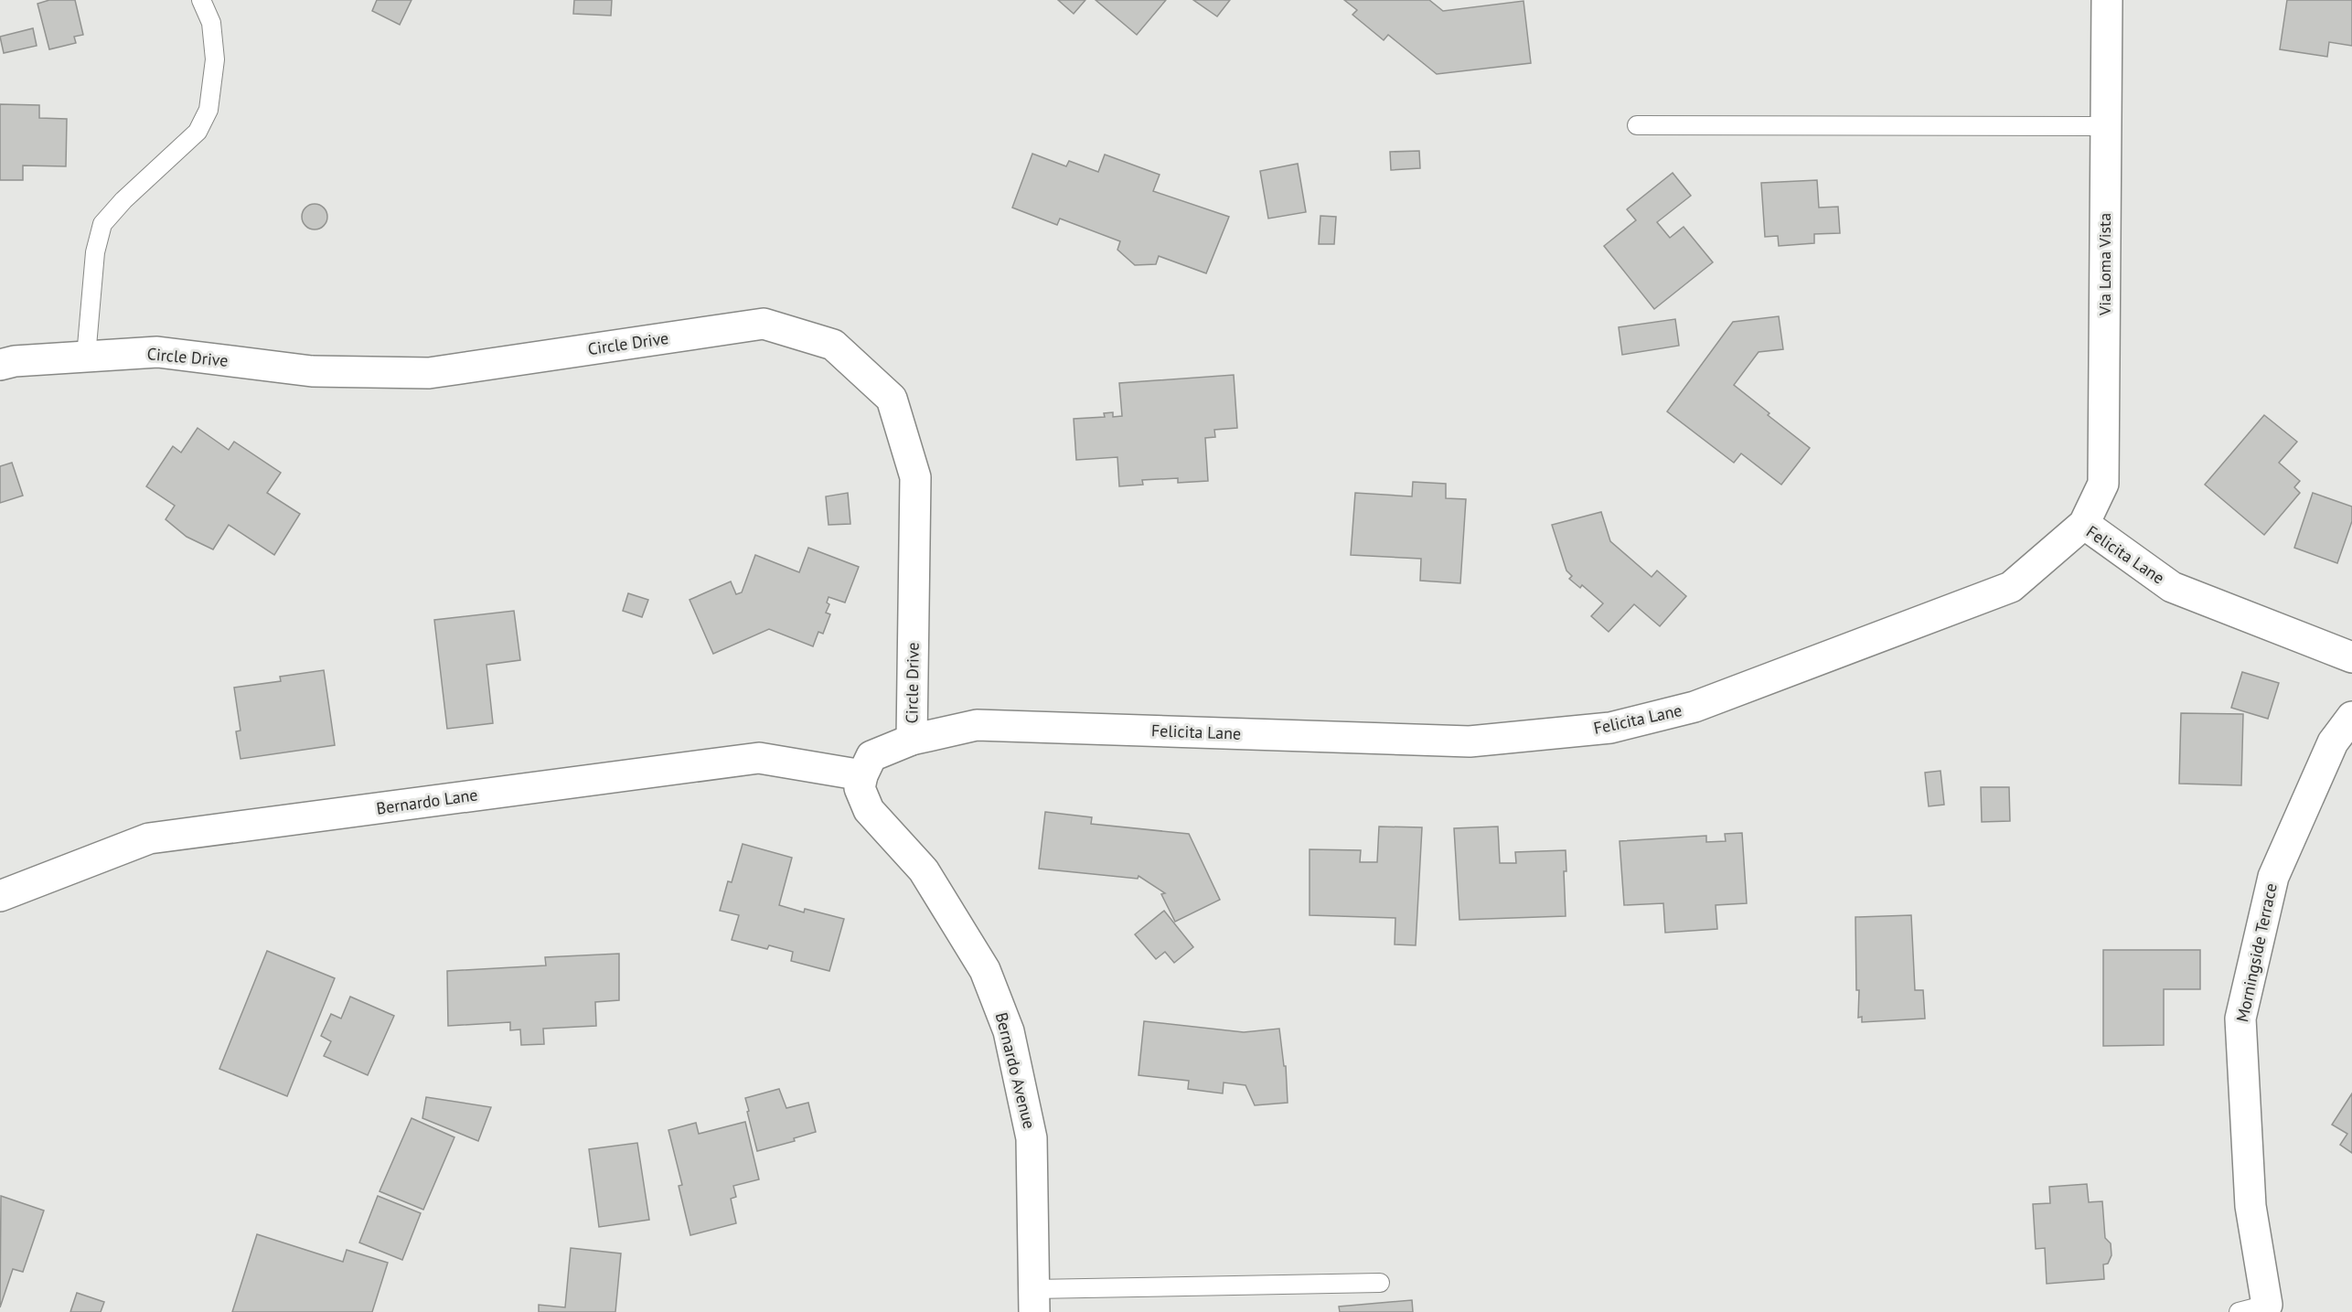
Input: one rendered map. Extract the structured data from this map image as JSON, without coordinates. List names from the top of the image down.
{
  "streets": {
    "street": [
      "Via Loma Vista",
      "Circle Drive",
      "Felicita Lane",
      "Bernardo Lane",
      "Morningside Terrace",
      "Bernardo Avenue"
    ]
  },
  "crossings": [
    ["Via Loma Vista", "Felicita Lane"],
    ["Circle Drive", "Felicita Lane"],
    ["Felicita Lane", "Bernardo Lane"],
    ["Felicita Lane", "Bernardo Avenue"],
    ["Bernardo Lane", "Bernardo Avenue"]
  ]
}
